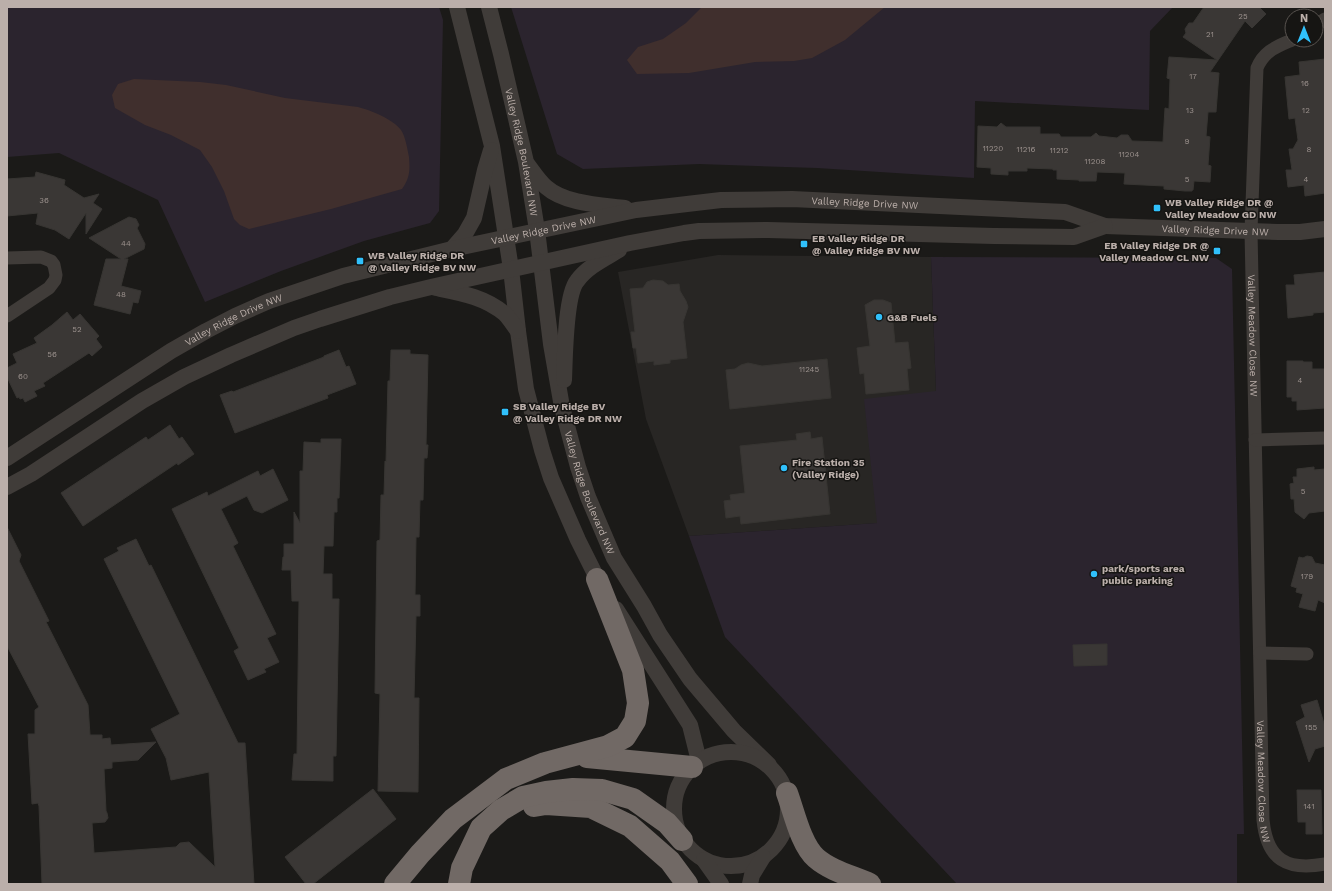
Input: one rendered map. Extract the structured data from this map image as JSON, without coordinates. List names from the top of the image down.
{
  "streets": {
    "street": ["Valley Ridge Boulevard NW", "Valley Ridge Drive NW", "Valley Meadow Close NW"]
  },
  "crossings": [
    ["Valley Ridge Boulevard NW", "Valley Ridge Drive NW"],
    ["Valley Ridge Drive NW", "Valley Meadow Close NW"]
  ],
  "places": {
    "transit": [
      "WB Valley Ridge DR @ Valley Meadow GD NW",
      "EB Valley Ridge DR @ Valley Ridge BV NW",
      "EB Valley Ridge DR @ Valley Meadow CL NW",
      "WB Valley Ridge DR @ Valley Ridge BV NW",
      "SB Valley Ridge BV @ Valley Ridge DR NW"
    ],
    "other": ["G&B Fuels", "Fire Station 35 (Valley Ridge)", "park/sports area public parking"]
  },
  "house_numbers": [
    "25",
    "21",
    "17",
    "16",
    "13",
    "12",
    "9",
    "11220",
    "11216",
    "8",
    "11212",
    "11204",
    "11208",
    "5",
    "4",
    "36",
    "44",
    "48",
    "52",
    "56",
    "11245",
    "60",
    "4",
    "5",
    "179",
    "155",
    "141"
  ],
  "north": "top"
}
